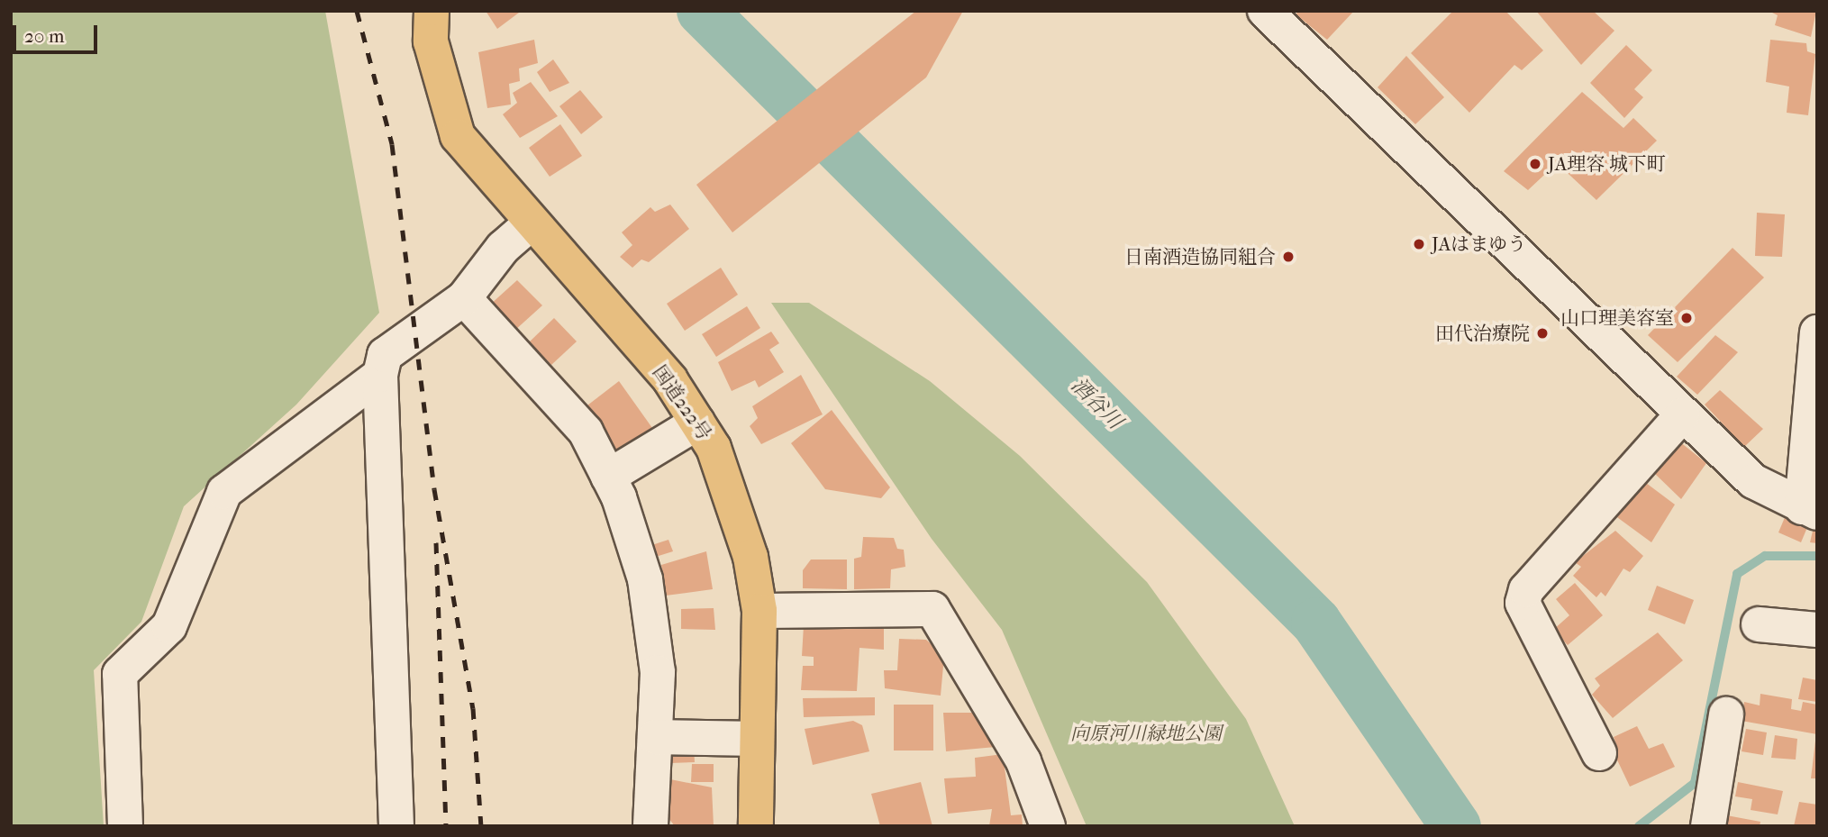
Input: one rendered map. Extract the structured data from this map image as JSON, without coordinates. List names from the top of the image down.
{
  "streets": {
    "highway": ["国道222号"]
  },
  "water": ["酒谷川"],
  "parks": ["向原河川緑地公園"],
  "places": [
    "JA理容 城下町",
    "JAはまゆう",
    "日南酒造協同組合",
    "山口理美容室",
    "田代治療院"
  ],
  "scale_bar": "20 m"
}
